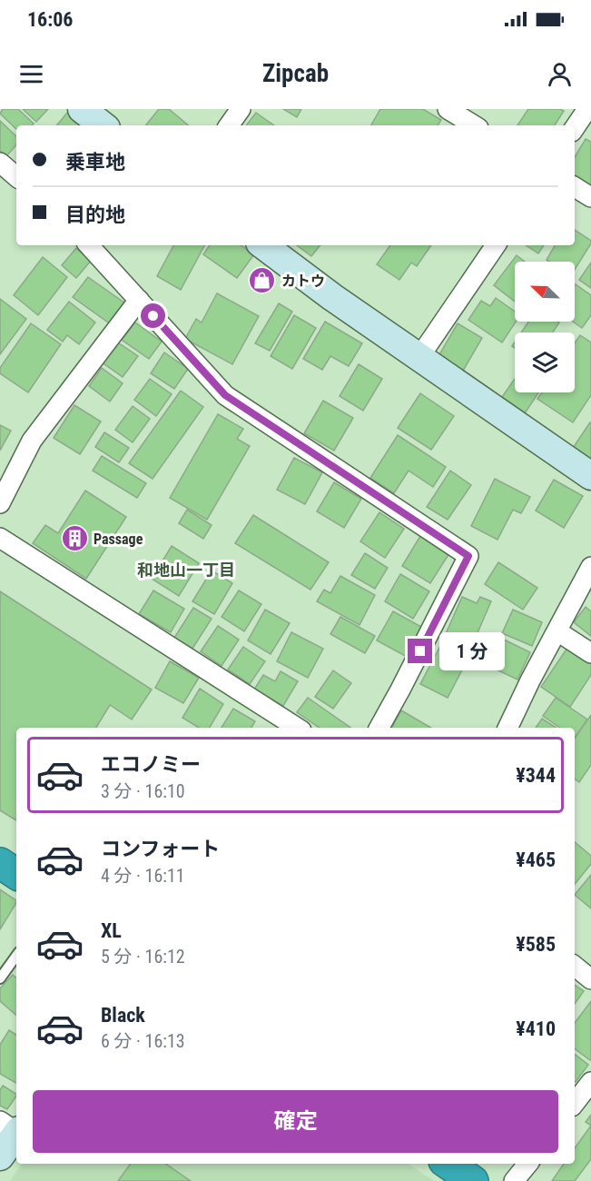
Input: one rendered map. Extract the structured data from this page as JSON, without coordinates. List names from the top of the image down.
{
  "districts": ["和地山一丁目"],
  "places": {
    "shop": ["カトウ"],
    "building": ["Passage"]
  },
  "north": "top left",
  "page": {
    "status": "16:06",
    "header": "Zipcab",
    "banner": ["乗車地", "目的地"],
    "bubble": "1 分",
    "list": [
      {
        "name": "エコノミー",
        "note": "3 分 · 16:10",
        "value": "¥344"
      },
      {
        "name": "コンフォート",
        "note": "4 分 · 16:11",
        "value": "¥465"
      },
      {
        "name": "XL",
        "note": "5 分 · 16:12",
        "value": "¥585"
      },
      {
        "name": "Black",
        "note": "6 分 · 16:13",
        "value": "¥410"
      }
    ],
    "buttons": "確定"
  }
}
